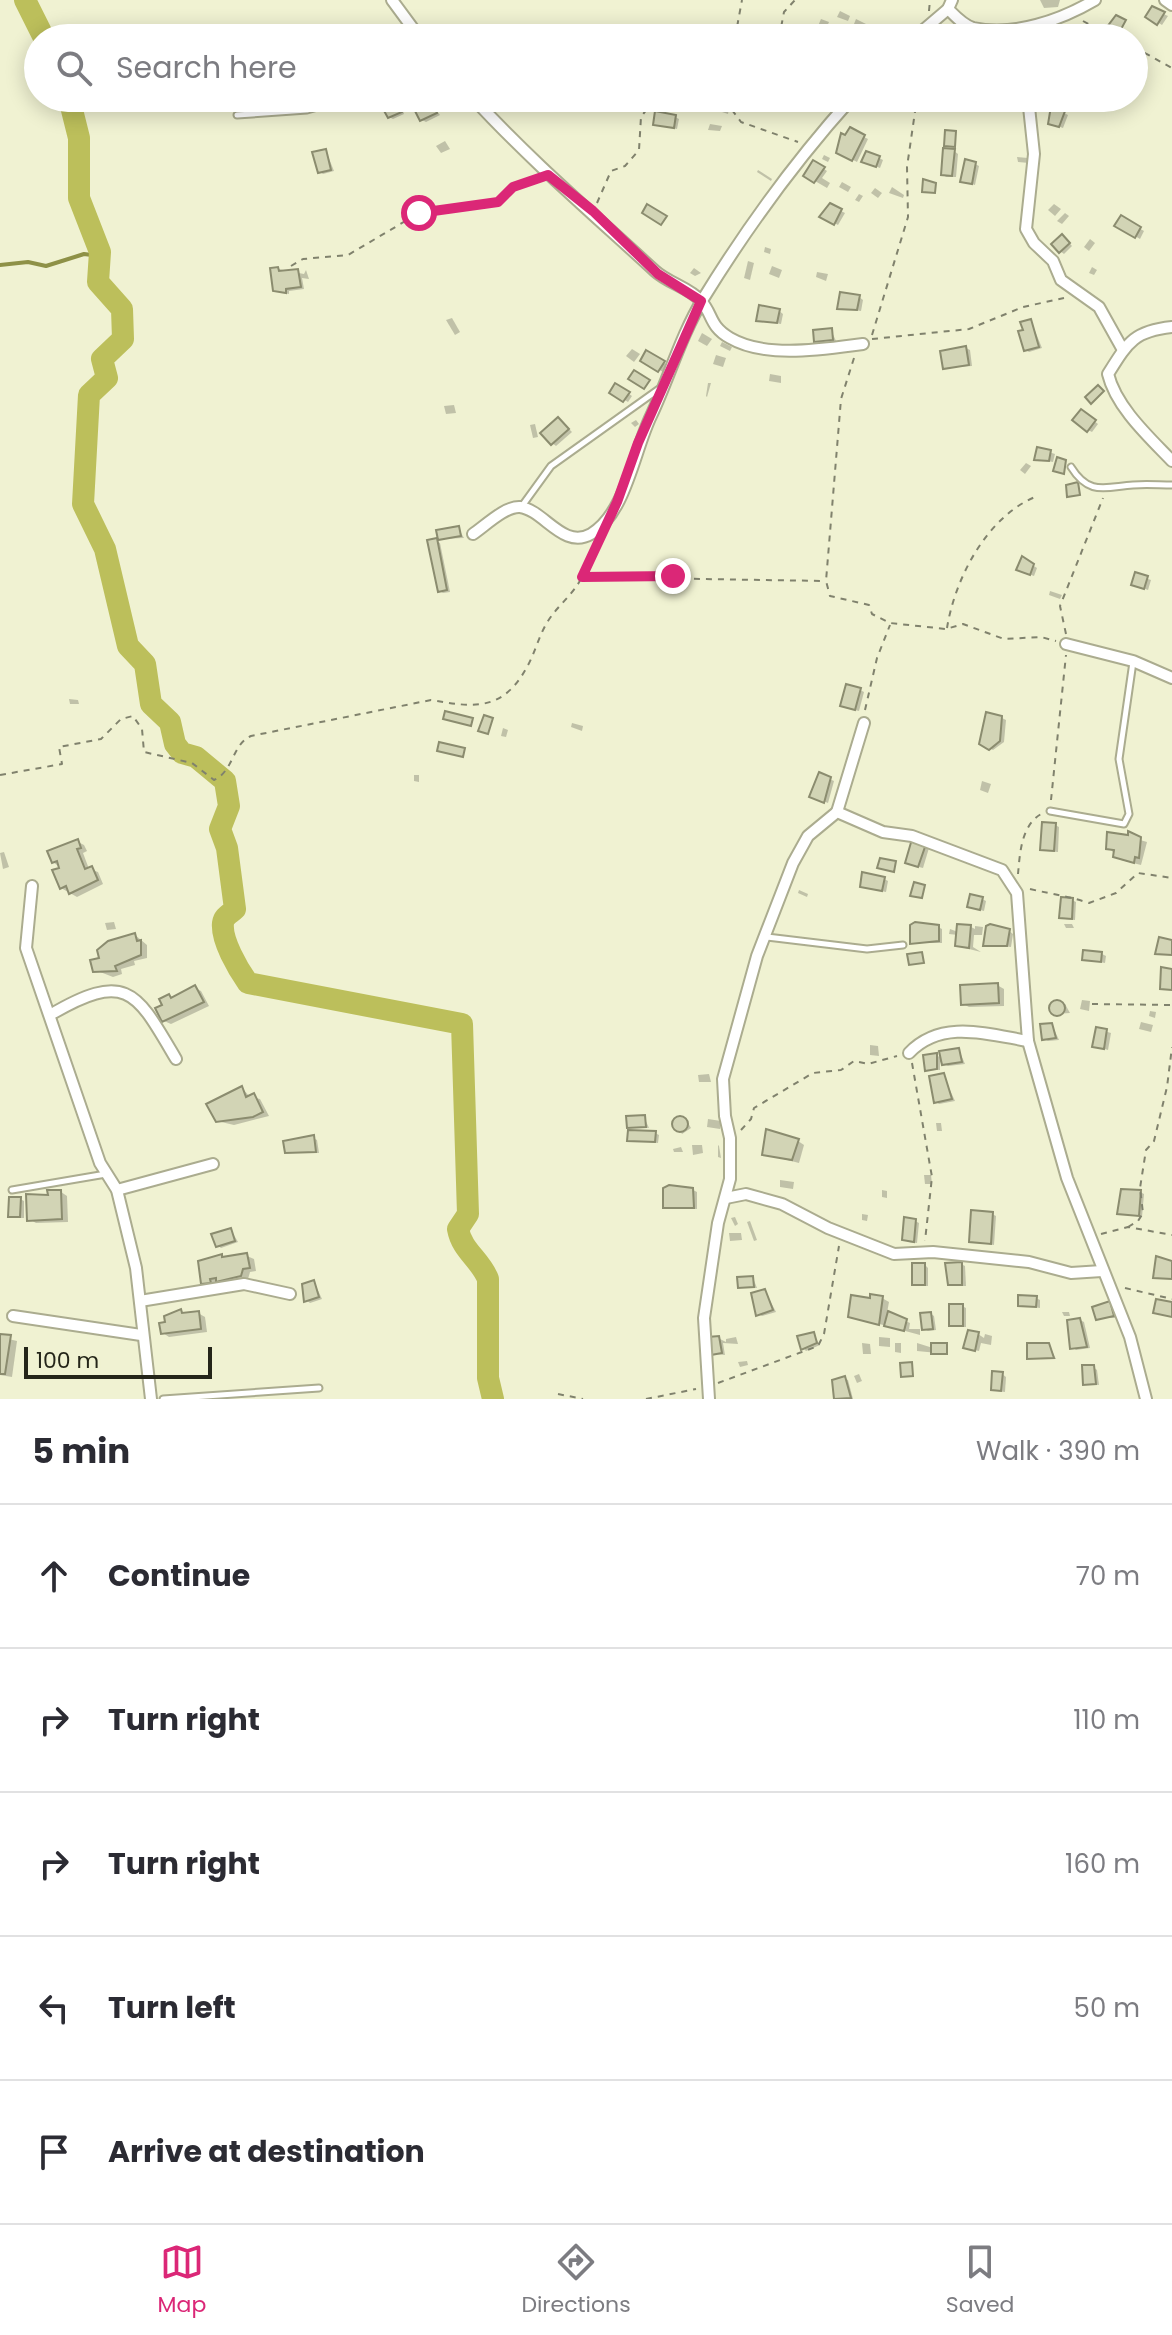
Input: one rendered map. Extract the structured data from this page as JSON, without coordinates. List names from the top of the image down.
{
  "scale_bar": "100 m",
  "page": {
    "search": "Search here",
    "scale": "100 m",
    "heading": ["5 min", "Walk · 390 m"],
    "list": [
      ["Continue", "70 m"],
      ["Turn right", "110 m"],
      ["Turn right", "160 m"],
      ["Turn left", "50 m"],
      "Arrive at destination"
    ],
    "nav": ["Map", "Directions", "Saved"]
  }
}
